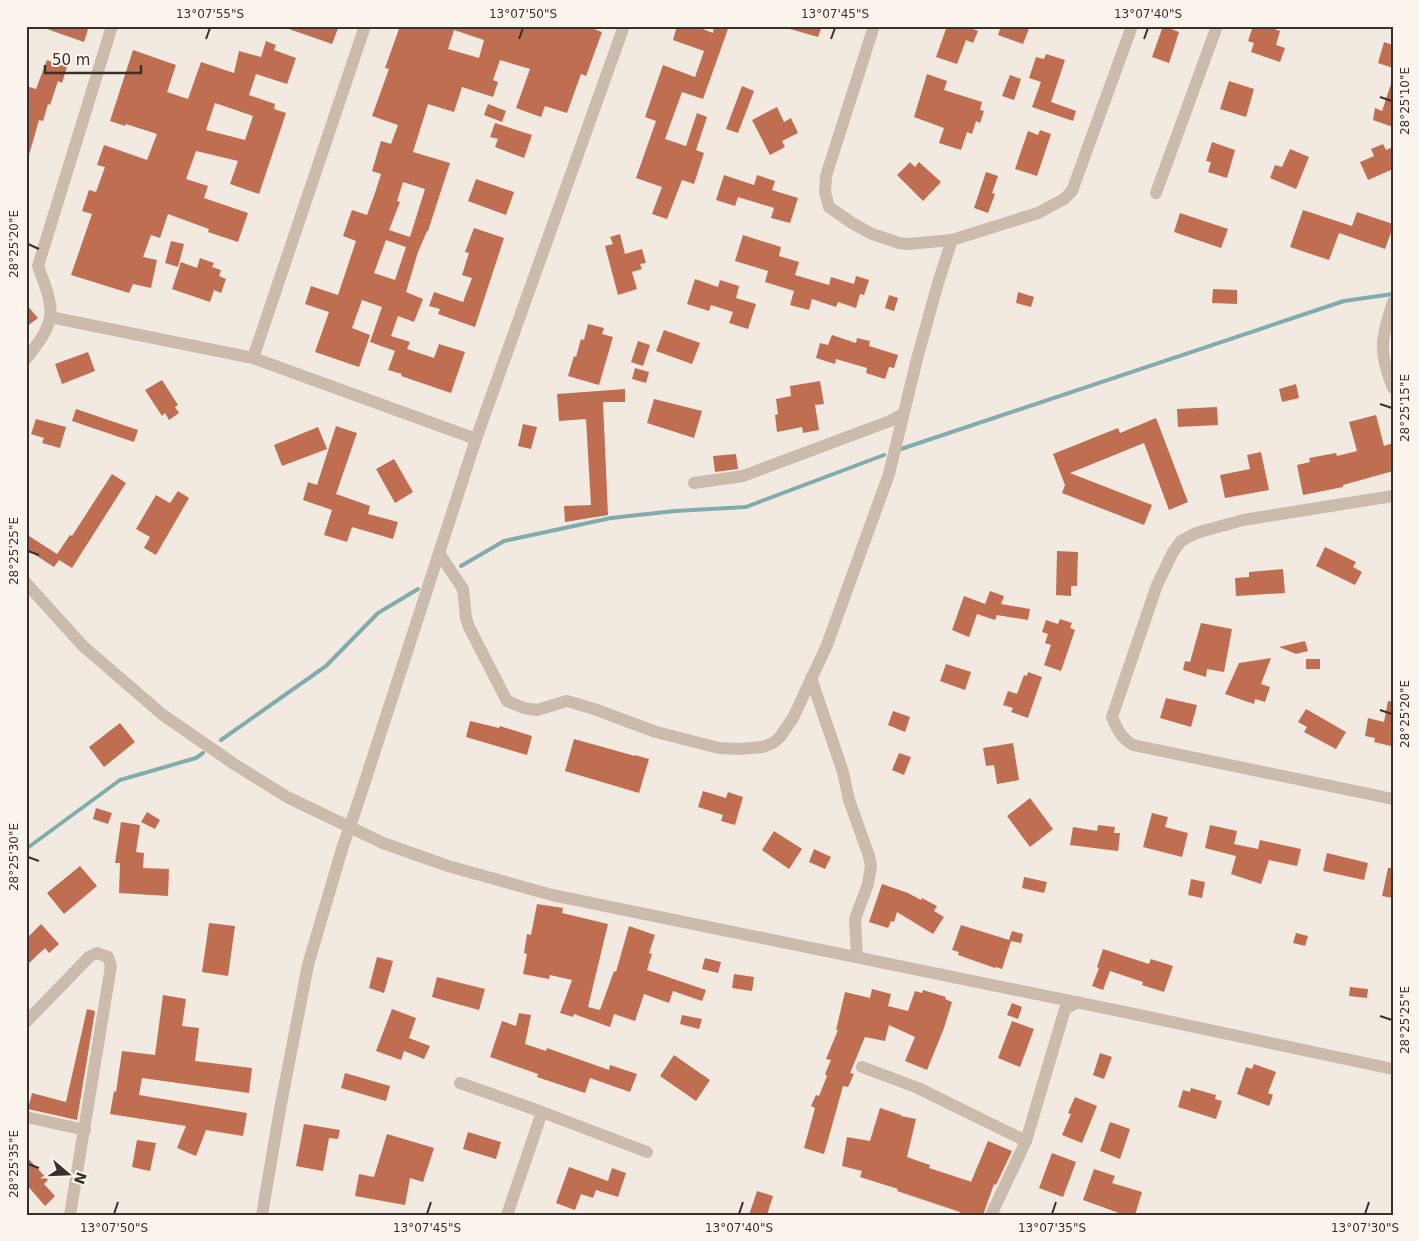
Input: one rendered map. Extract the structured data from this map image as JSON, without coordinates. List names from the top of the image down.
{
  "scale_bar": "50 m",
  "north": "right",
  "coordinates": [
    "13°07'55\"S",
    "13°07'50\"S",
    "13°07'45\"S",
    "13°07'40\"S",
    "28°25'10\"E",
    "28°25'20\"E",
    "28°25'15\"E",
    "28°25'25\"E",
    "28°25'30\"E",
    "28°25'35\"E",
    "13°07'35\"S",
    "13°07'30\"S"
  ]
}
